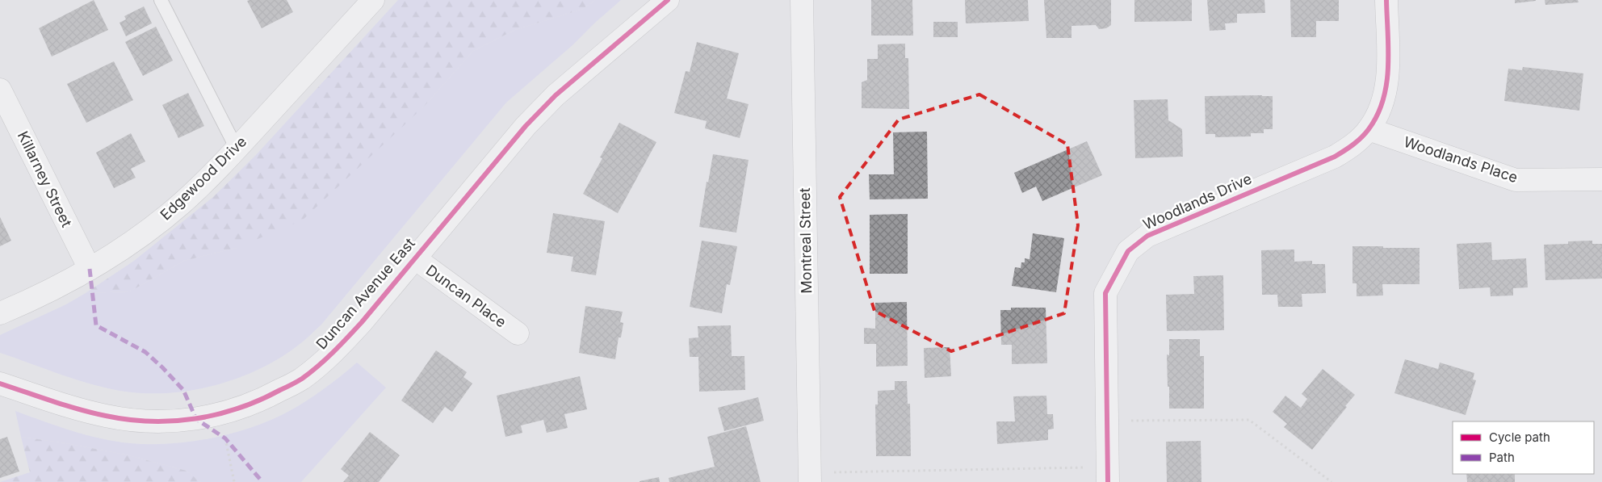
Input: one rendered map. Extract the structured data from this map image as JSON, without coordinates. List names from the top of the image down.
{
  "streets": {
    "street": [
      "Woodlands Place",
      "Edgewood Drive",
      "Killarney Street",
      "Woodlands Drive",
      "Montreal Street",
      "Duncan Avenue East",
      "Duncan Place"
    ]
  },
  "crossings": [
    ["Woodlands Place", "Woodlands Drive"],
    ["Edgewood Drive", "Killarney Street"],
    ["Duncan Avenue East", "Duncan Place"]
  ],
  "legend": ["Cycle path", "Path"]
}
